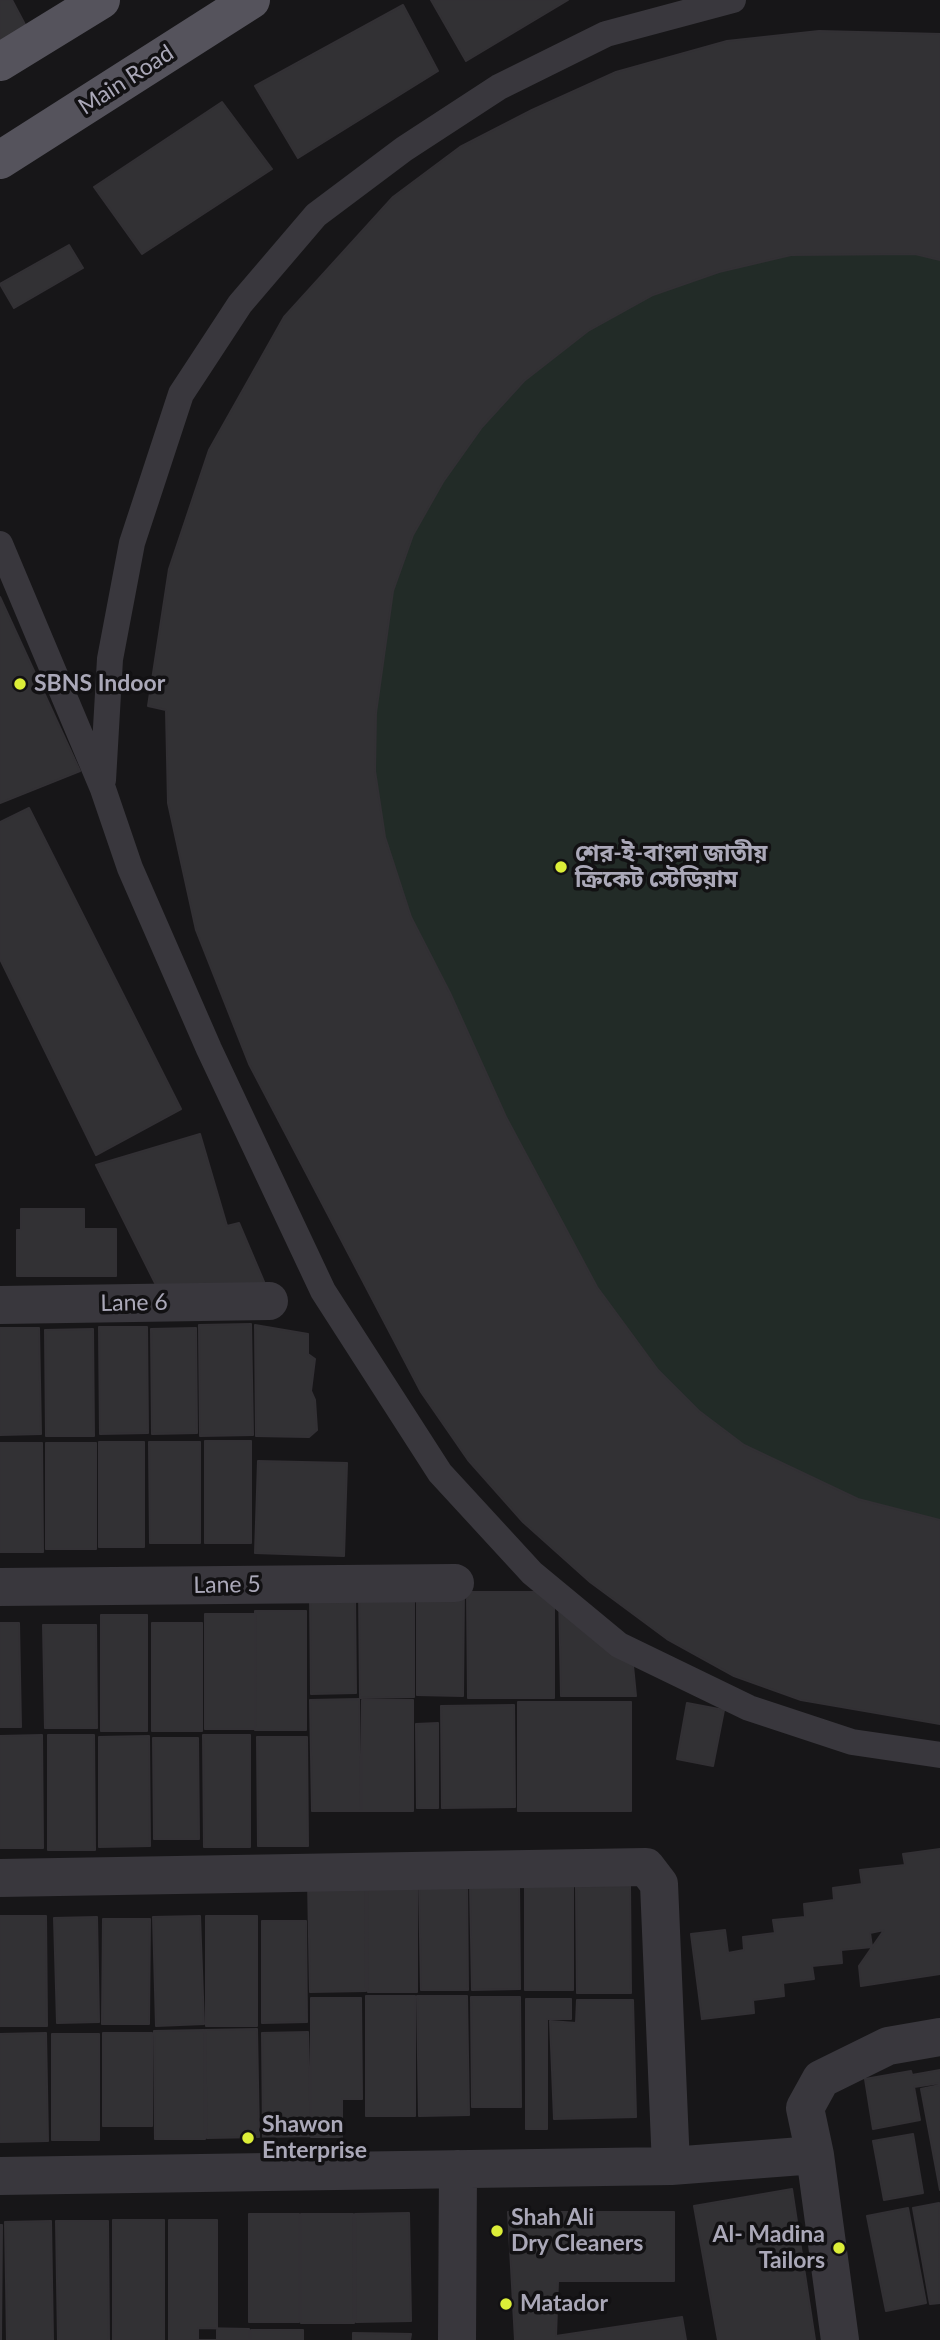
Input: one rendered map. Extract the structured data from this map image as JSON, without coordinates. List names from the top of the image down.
{
  "streets": {
    "main road": ["Main Road"],
    "street": ["Lane 6", "Lane 5"]
  },
  "places": [
    "SBNS Indoor",
    "শের-ই-বাংলা জাতীয় ক্রিকেট স্টেডিয়াম",
    "Shawon Enterprise",
    "Shah Ali Dry Cleaners",
    "Al- Madina Tailors",
    "Matador"
  ]
}
